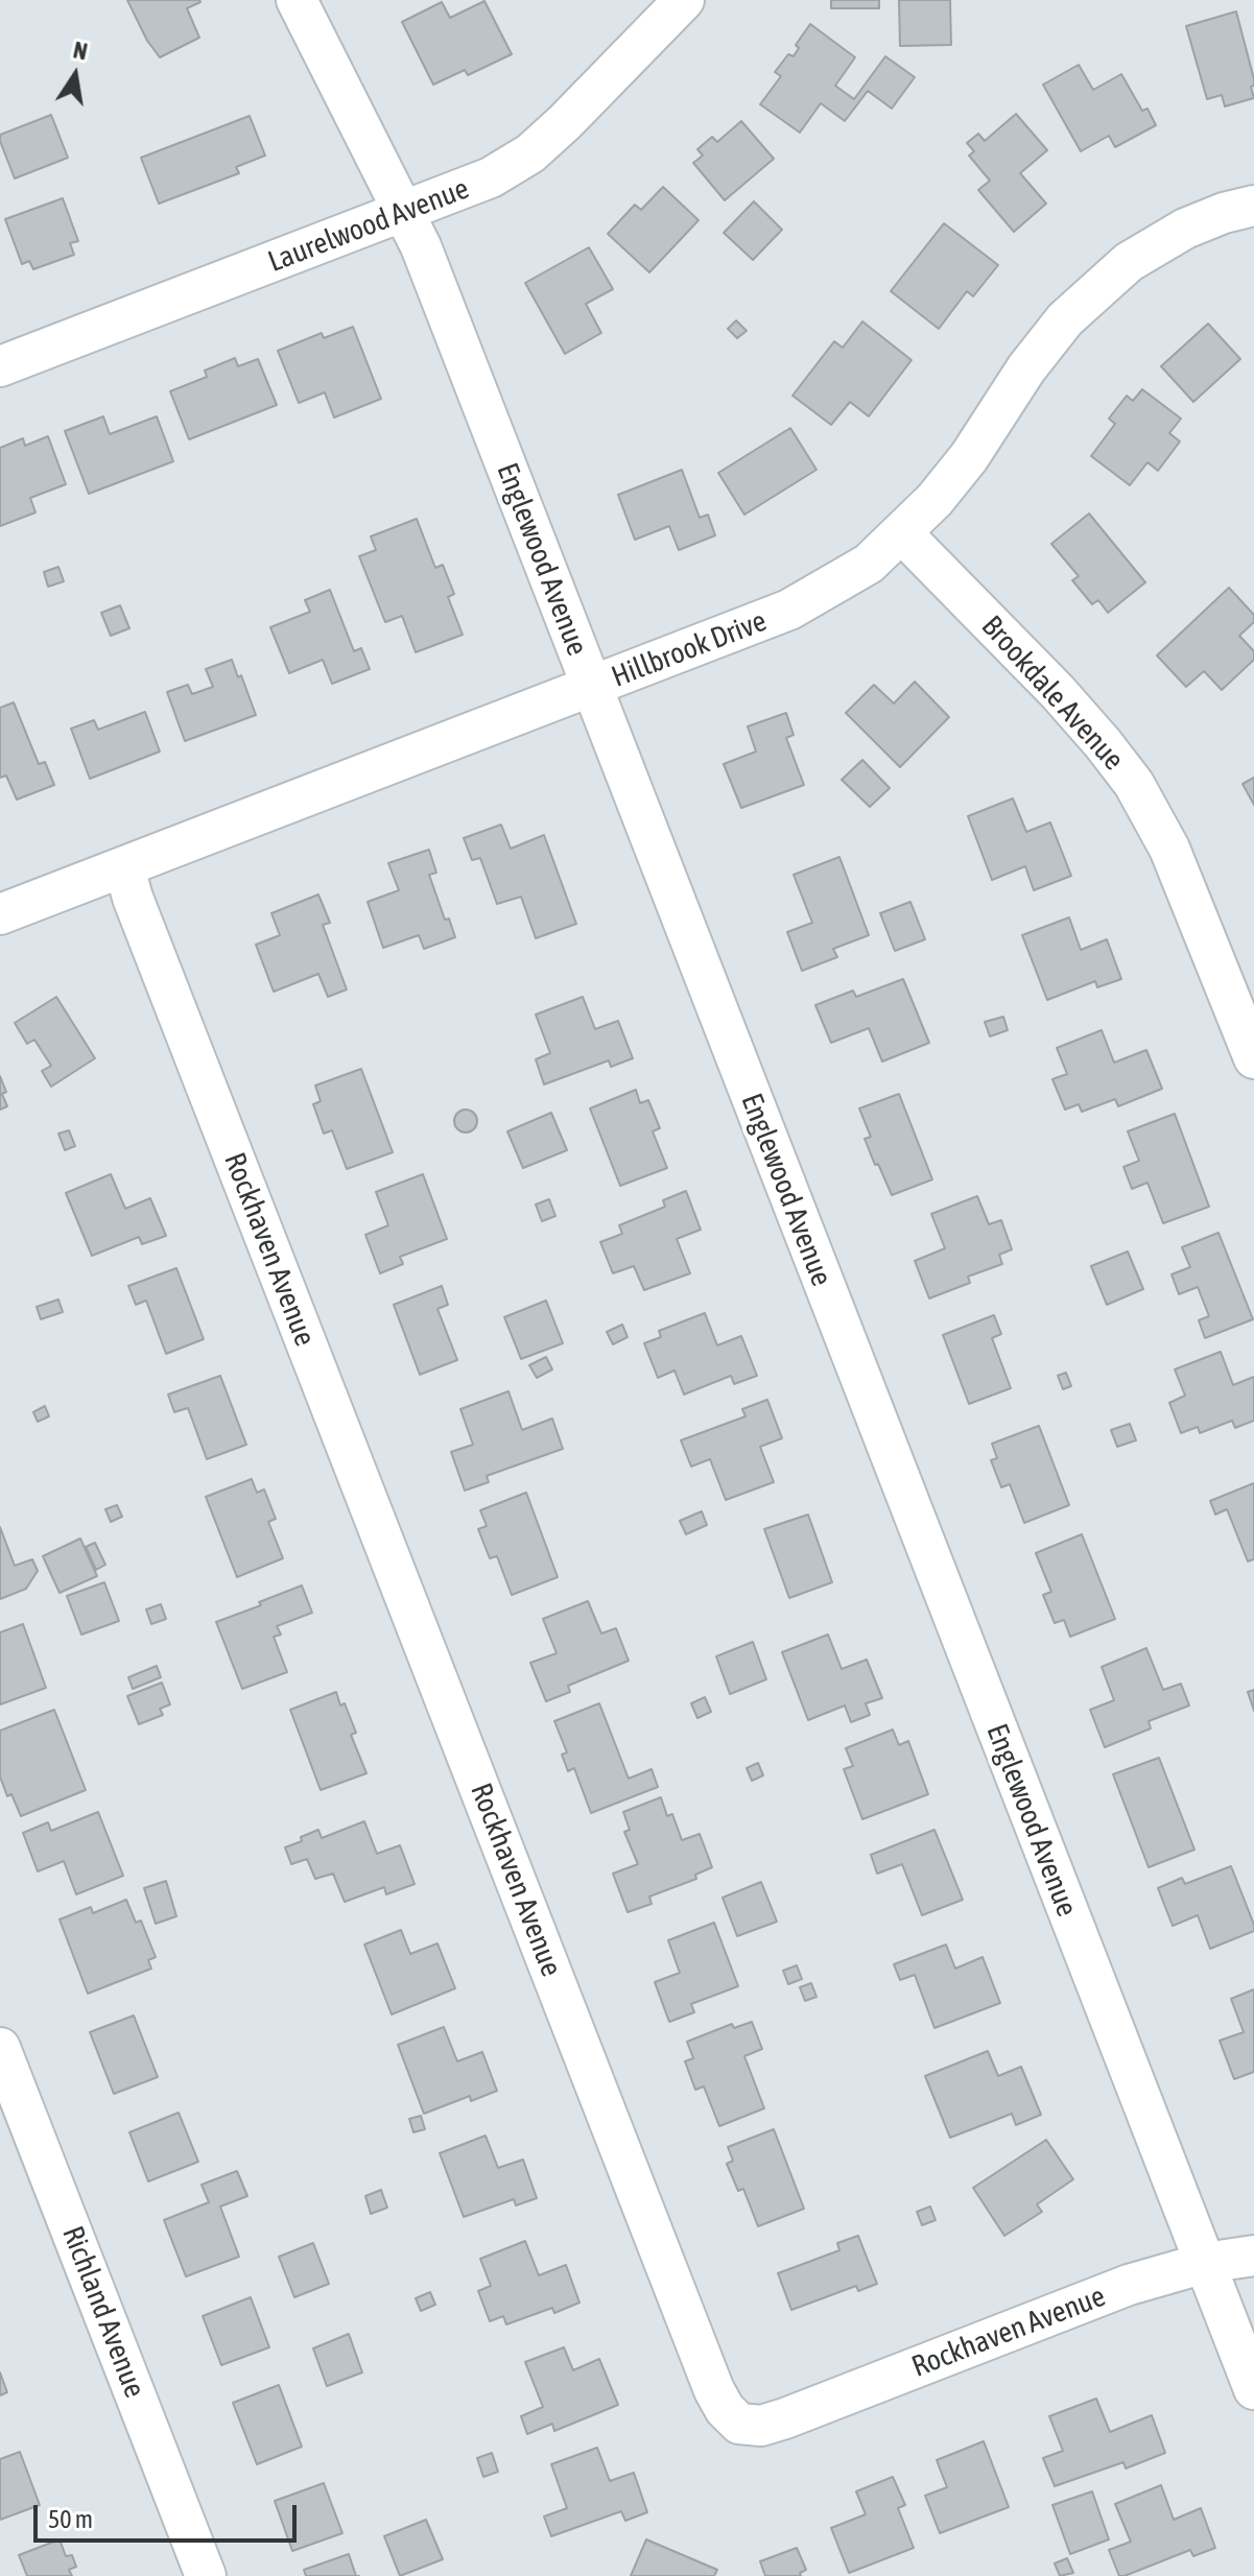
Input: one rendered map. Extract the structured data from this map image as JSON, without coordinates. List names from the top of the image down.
{
  "streets": {
    "street": [
      "Laurelwood Avenue",
      "Englewood Avenue",
      "Hillbrook Drive",
      "Brookdale Avenue",
      "Rockhaven Avenue",
      "Richland Avenue"
    ]
  },
  "crossings": [
    ["Laurelwood Avenue", "Englewood Avenue"],
    ["Englewood Avenue", "Hillbrook Drive"],
    ["Englewood Avenue", "Rockhaven Avenue"],
    ["Hillbrook Drive", "Brookdale Avenue"],
    ["Hillbrook Drive", "Rockhaven Avenue"]
  ],
  "scale_bar": "50 m",
  "north": "top"
}
